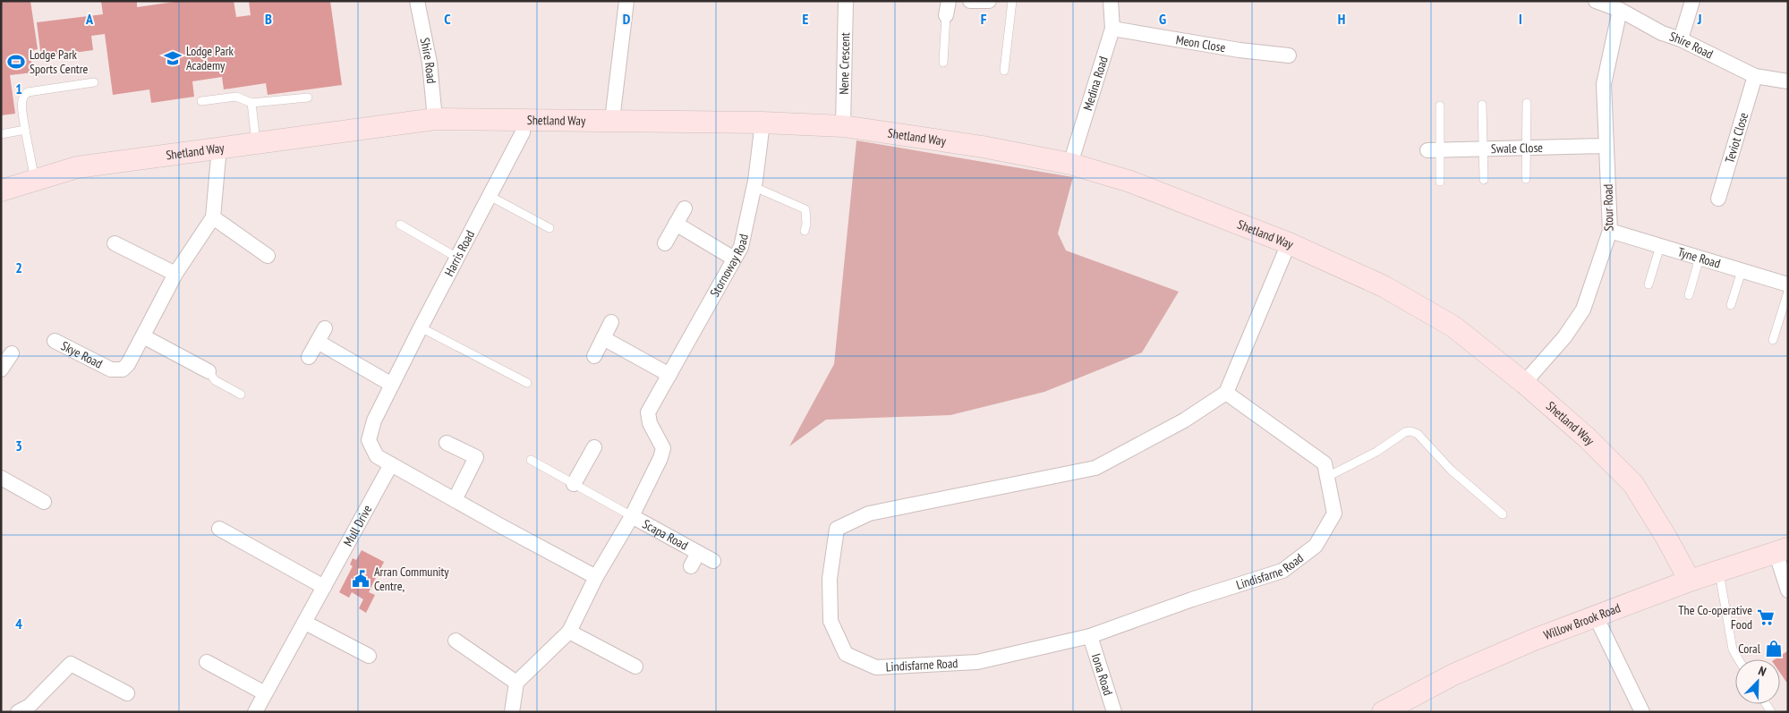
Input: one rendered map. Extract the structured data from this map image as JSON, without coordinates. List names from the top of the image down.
{
  "streets": {
    "street": [
      "Meon Close",
      "Shire Road",
      "Nene Crescent",
      "Medina Road",
      "Shetland Way",
      "Teviot Close",
      "Swale Close",
      "Stour Road",
      "Harris Road",
      "Tyne Road",
      "Stornoway Road",
      "Skye Road",
      "Mull Drive",
      "Scapa Road",
      "Lindisfarne Road",
      "Willow Brook Road",
      "Iona Road"
    ]
  },
  "crossings": [
    ["Meon Close", "Medina Road"],
    ["Shire Road", "Shetland Way"],
    ["Shire Road", "Teviot Close"],
    ["Shire Road", "Stour Road"],
    ["Nene Crescent", "Shetland Way"],
    ["Medina Road", "Shetland Way"],
    ["Shetland Way", "Stour Road"],
    ["Shetland Way", "Harris Road"],
    ["Shetland Way", "Stornoway Road"],
    ["Shetland Way", "Skye Road"],
    ["Shetland Way", "Willow Brook Road"],
    ["Swale Close", "Stour Road"],
    ["Stour Road", "Tyne Road"],
    ["Harris Road", "Mull Drive"],
    ["Harris Road", "Scapa Road"],
    ["Stornoway Road", "Scapa Road"],
    ["Lindisfarne Road", "Iona Road"]
  ],
  "places": {
    "school or university": ["Lodge Park Academy"],
    "sports": ["Lodge Park Sports Centre"],
    "public building": ["Arran Community Centre,"],
    "supermarket": ["The Co-operative Food"],
    "shop": ["Coral"]
  },
  "north": "top right",
  "grid": {
    "columns": [
      "A",
      "B",
      "C",
      "D",
      "E",
      "F",
      "G",
      "H",
      "I",
      "J"
    ],
    "rows": [
      "1",
      "2",
      "3",
      "4"
    ]
  }
}
